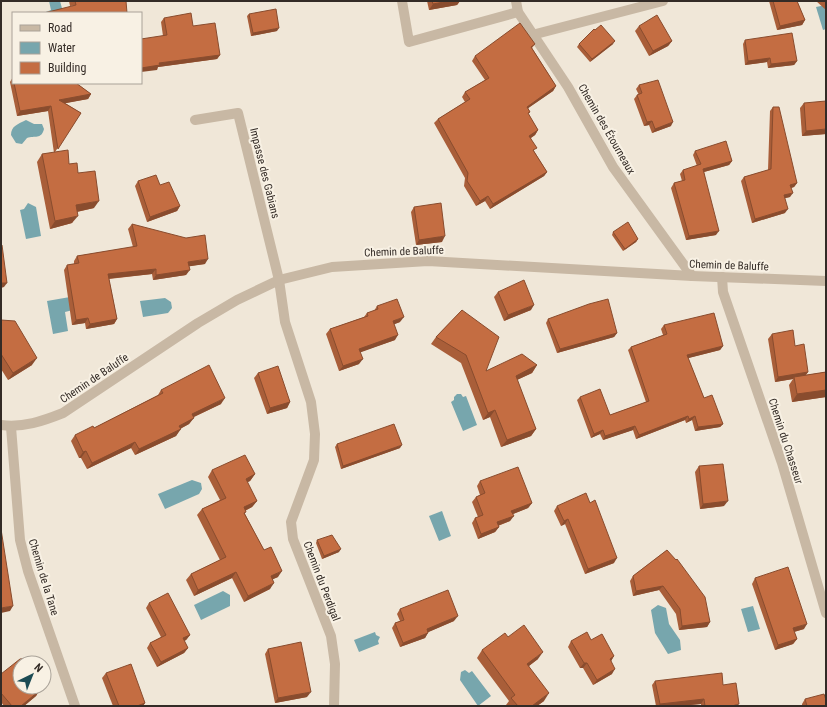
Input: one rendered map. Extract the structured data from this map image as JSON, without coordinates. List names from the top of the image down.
{
  "streets": {
    "street": [
      "Chemin des Étourneaux",
      "Impasse des Gabians",
      "Chemin de Baluffe",
      "Chemin du Chasseur",
      "Chemin de la Tane",
      "Chemin du Perdigal"
    ]
  },
  "crossings": [
    ["Chemin des Étourneaux", "Chemin de Baluffe"],
    ["Impasse des Gabians", "Chemin de Baluffe"],
    ["Impasse des Gabians", "Chemin du Perdigal"],
    ["Chemin de Baluffe", "Chemin du Chasseur"],
    ["Chemin de Baluffe", "Chemin de la Tane"],
    ["Chemin de Baluffe", "Chemin du Perdigal"]
  ],
  "legend": ["Road", "Water", "Building"],
  "north": "top right"
}
